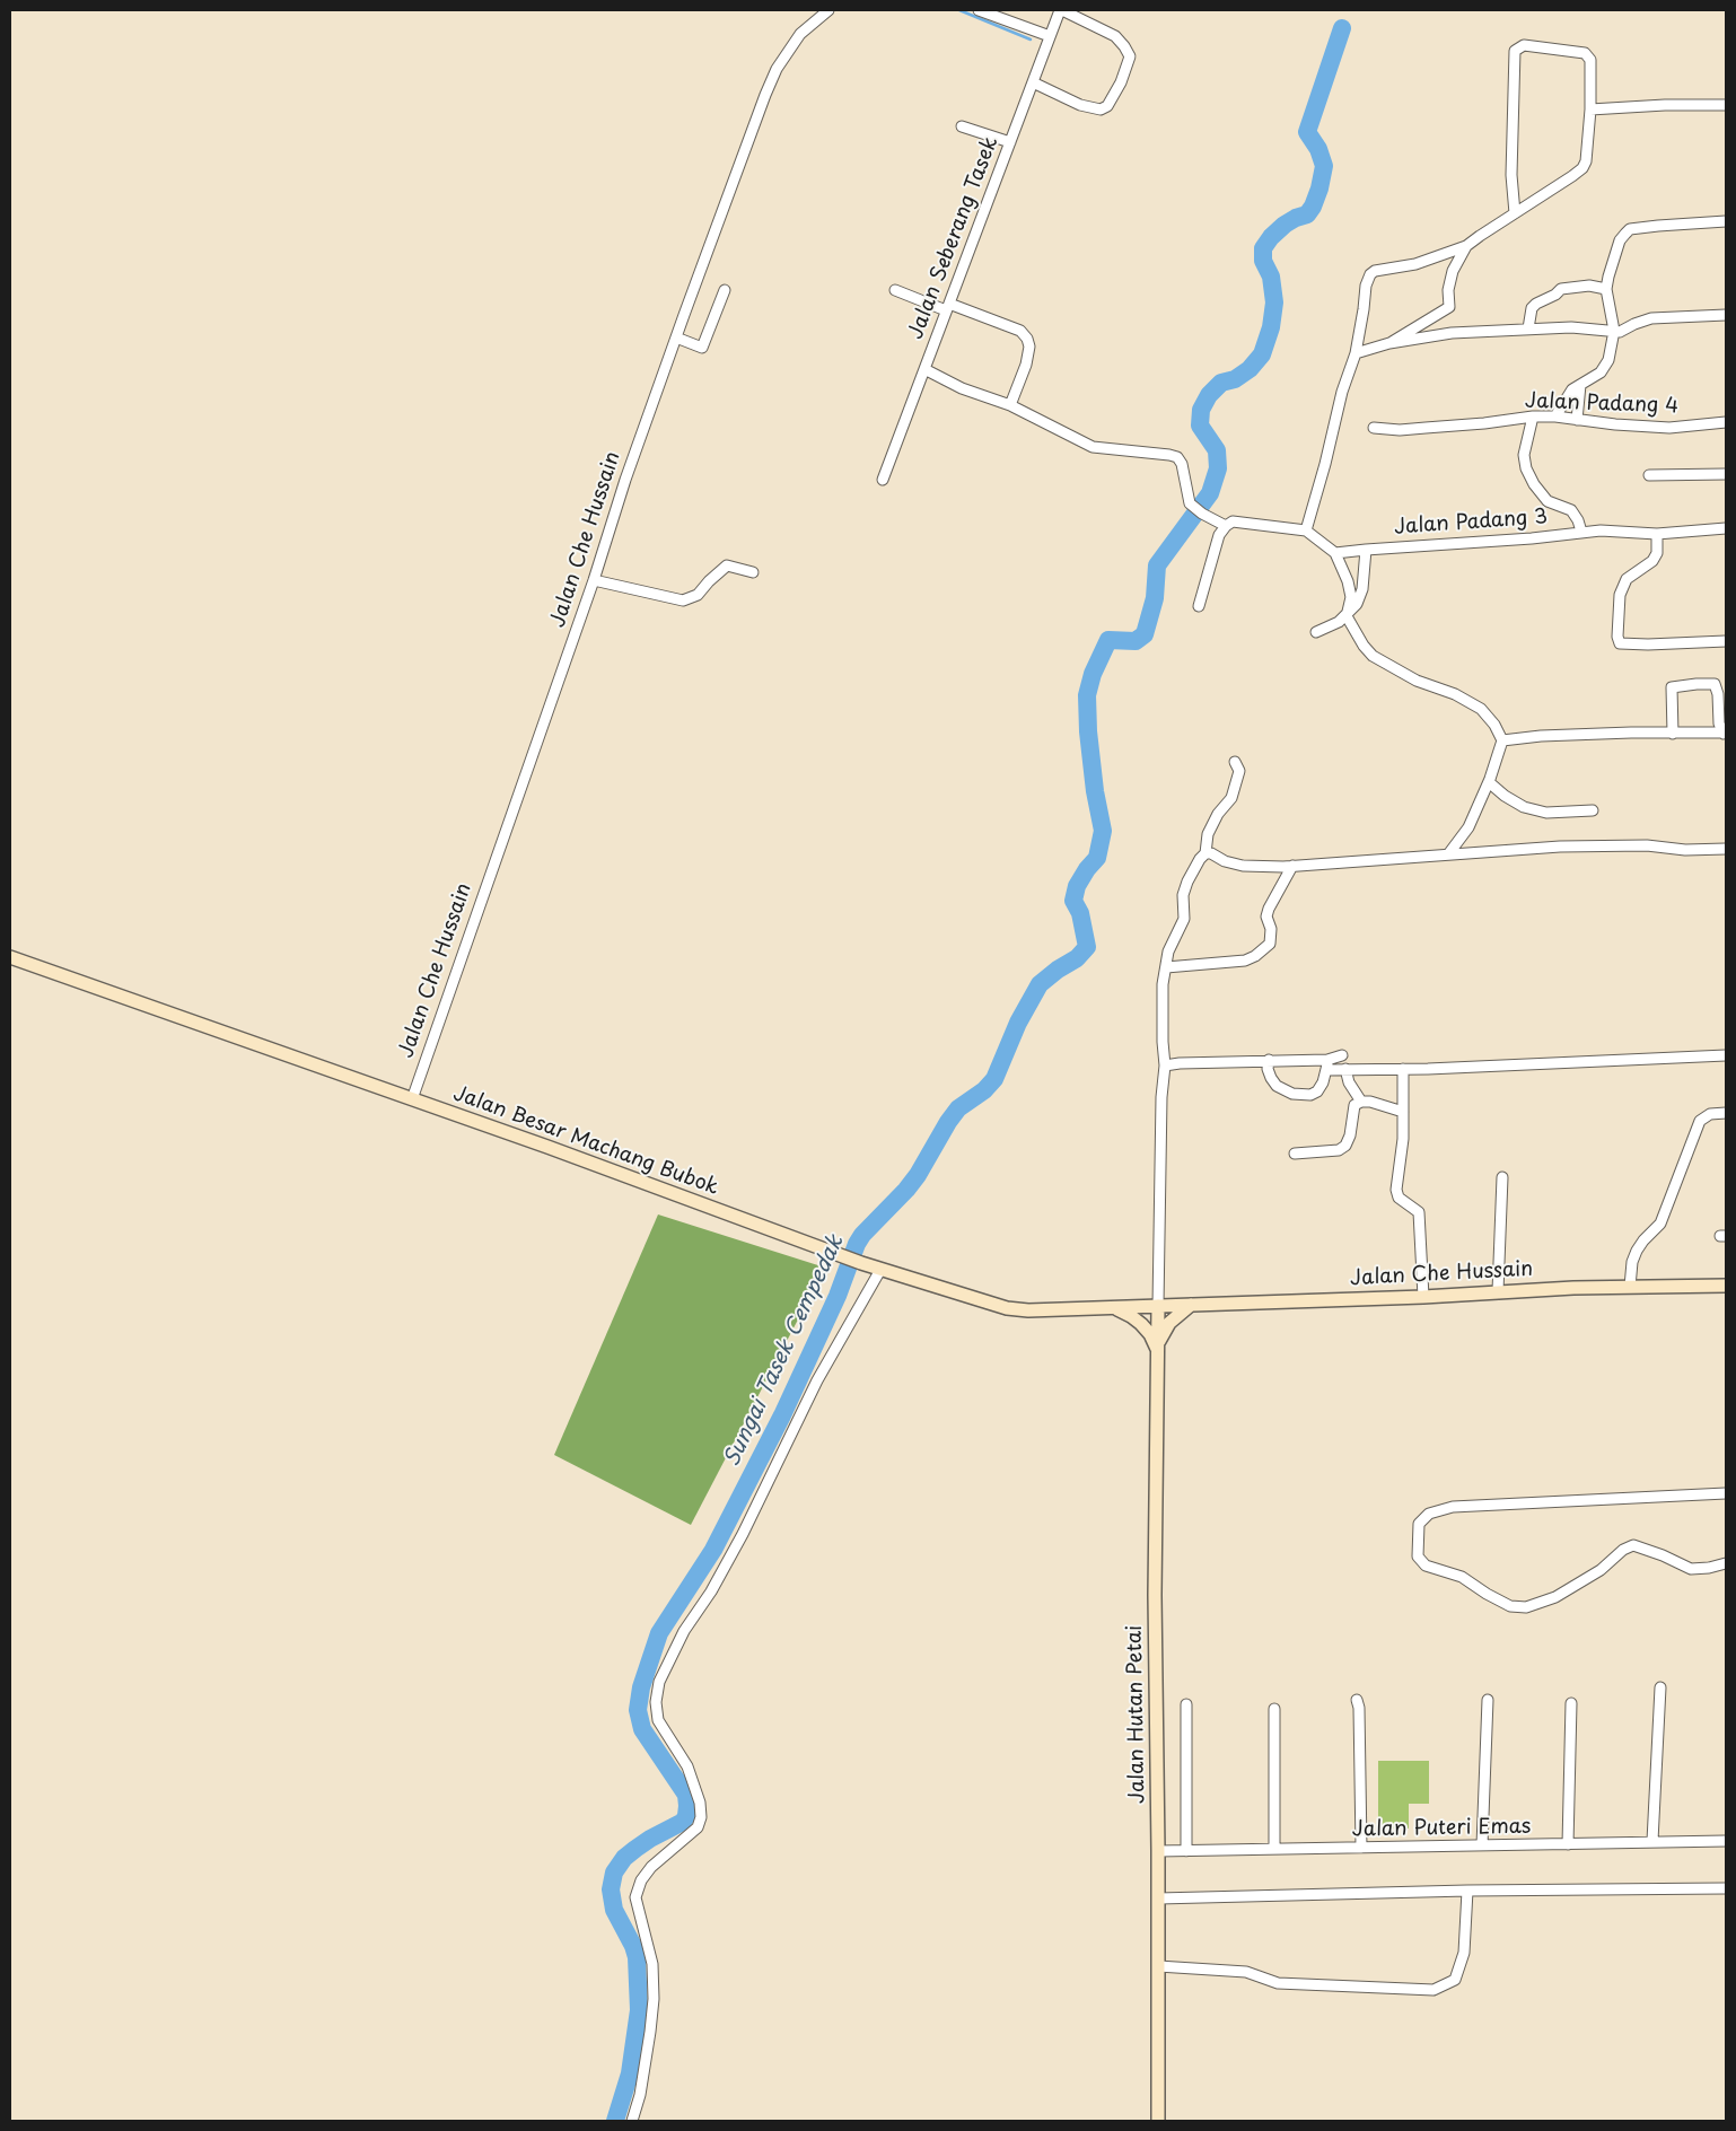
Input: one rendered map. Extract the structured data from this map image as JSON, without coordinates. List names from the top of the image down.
{
  "streets": {
    "main road": ["Jalan Che Hussain", "Jalan Besar Machang Bubok", "Jalan Hutan Petai"],
    "street": [
      "Jalan Seberang Tasek",
      "Jalan Padang 4",
      "Jalan Padang 3",
      "Jalan Puteri Emas"
    ]
  },
  "crossings": [
    ["Jalan Che Hussain", "Jalan Besar Machang Bubok"],
    ["Jalan Che Hussain", "Jalan Hutan Petai"],
    ["Jalan Besar Machang Bubok", "Jalan Hutan Petai"],
    ["Jalan Hutan Petai", "Jalan Puteri Emas"]
  ],
  "water": ["Sungai Tasek Cempedak"]
}
